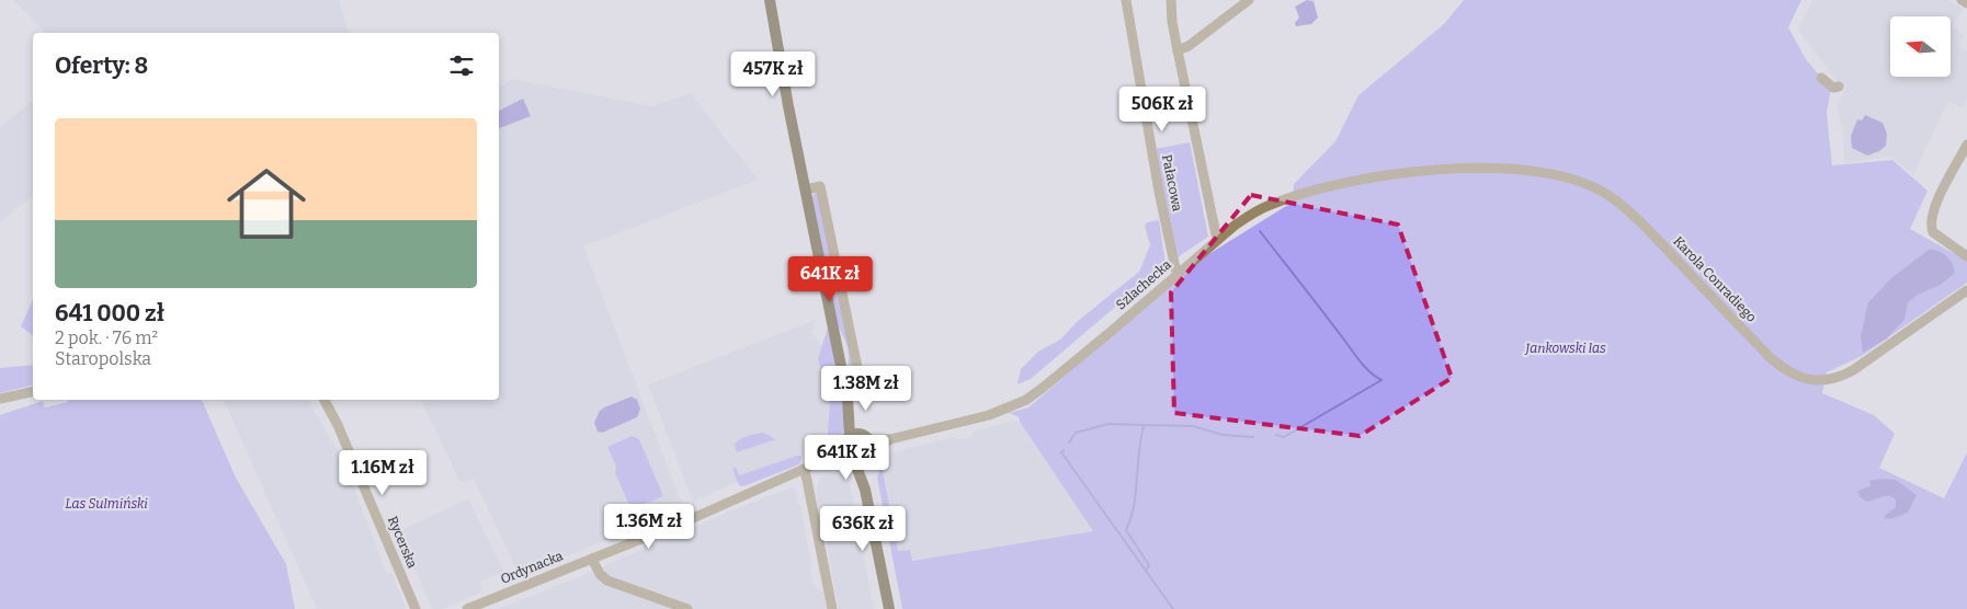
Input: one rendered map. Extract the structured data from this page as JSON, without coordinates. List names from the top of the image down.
{
  "streets": {
    "street": [
      "Pałacowa",
      "Karola Conradiego",
      "Szlachecka",
      "Rycerska",
      "Ordynacka"
    ]
  },
  "crossings": [
    ["Pałacowa", "Szlachecka"],
    ["Karola Conradiego", "Szlachecka"],
    ["Szlachecka", "Ordynacka"]
  ],
  "parks": ["Jankowski las", "Las Sulmiński"],
  "north": "left",
  "page": {
    "heading": "Oferty: 8",
    "price": [
      "457K zł",
      "506K zł",
      "641K zł",
      "1.38M zł",
      "641K zł",
      "1.16M zł",
      "1.36M zł",
      "636K zł"
    ],
    "list": [
      {
        "name": "641 000 zł",
        "note": "2 pok. · 76 m² · Staropolska"
      }
    ]
  }
}
